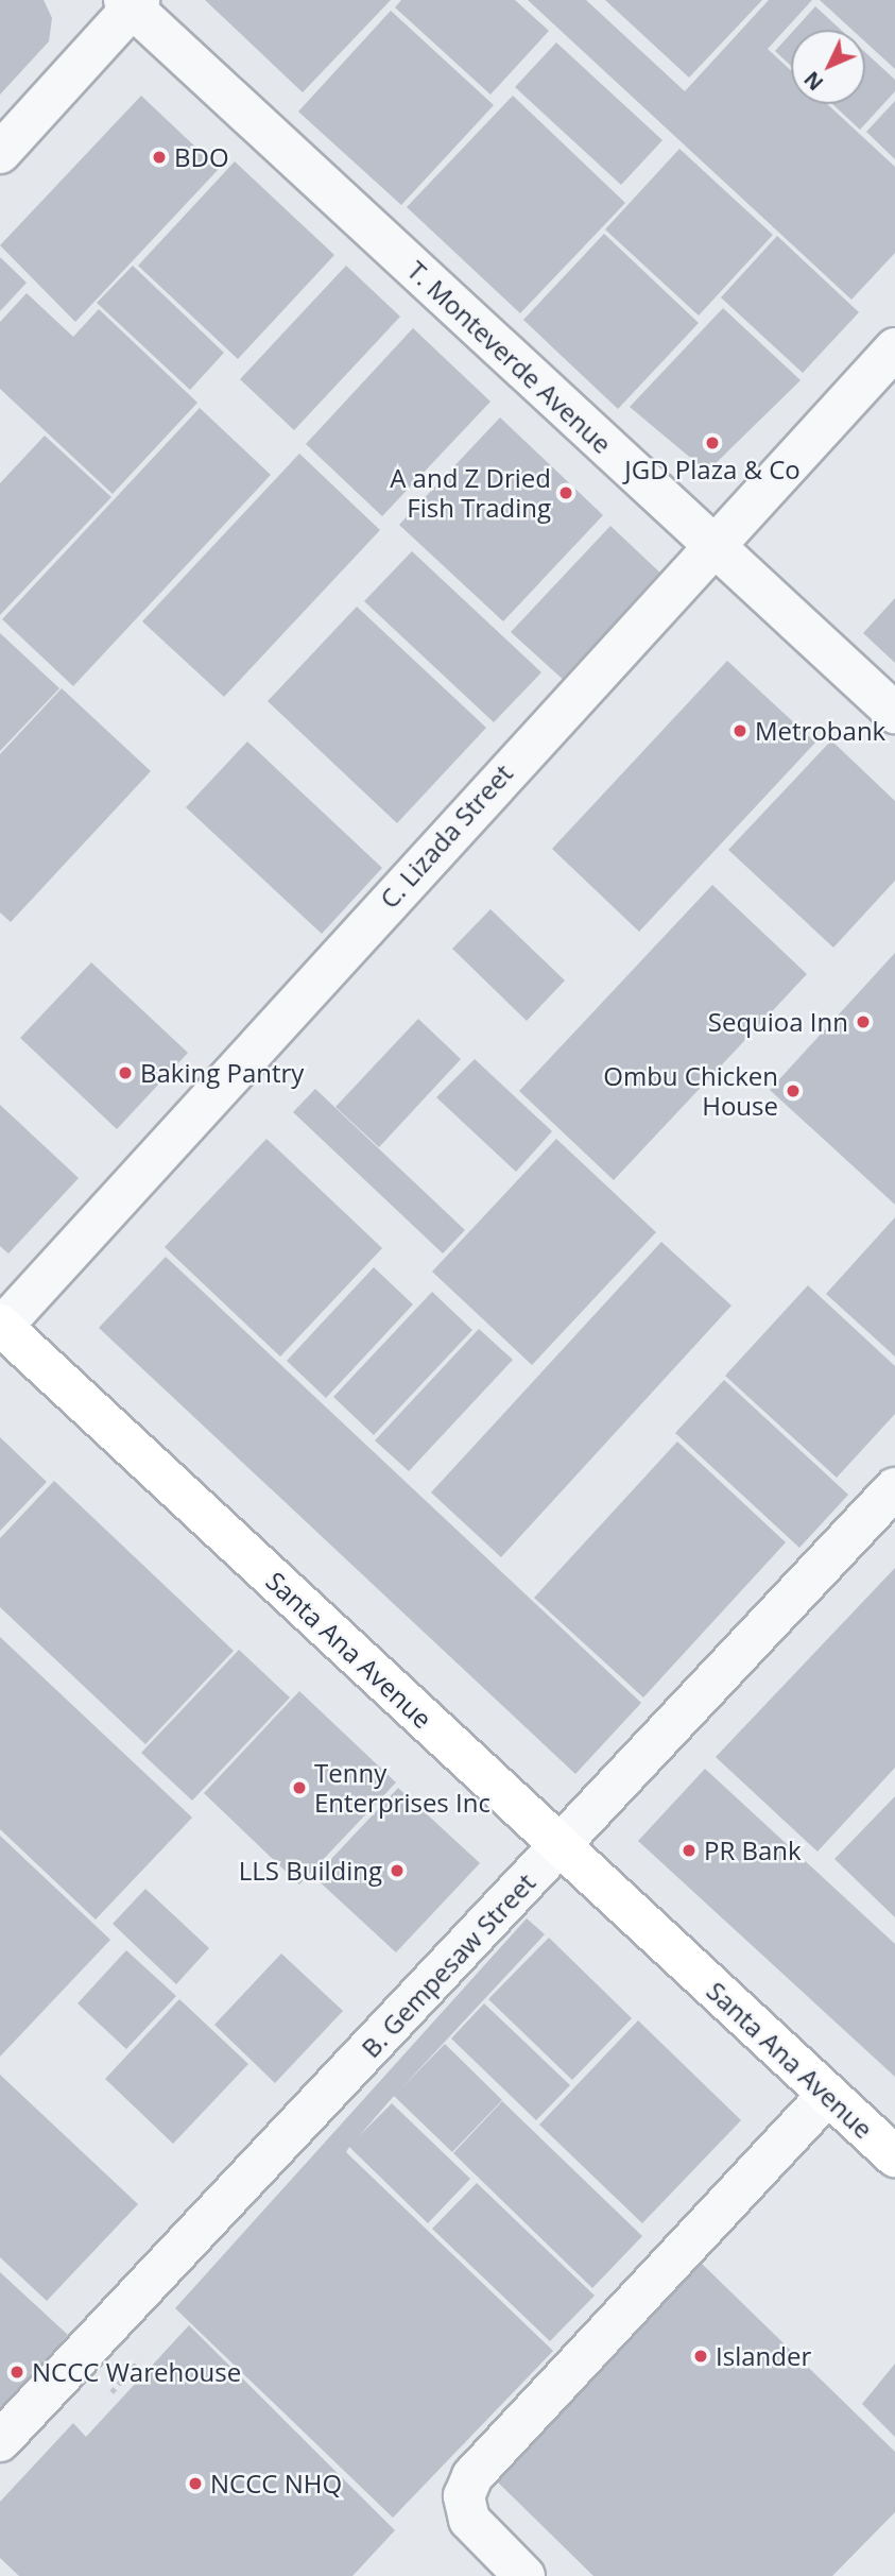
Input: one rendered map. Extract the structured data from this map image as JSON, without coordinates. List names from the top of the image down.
{
  "streets": {
    "main road": ["Santa Ana Avenue"],
    "street": ["T. Monteverde Avenue", "C. Lizada Street", "B. Gempesaw Street"]
  },
  "crossings": [
    ["T. Monteverde Avenue", "C. Lizada Street"],
    ["C. Lizada Street", "Santa Ana Avenue"],
    ["Santa Ana Avenue", "B. Gempesaw Street"]
  ],
  "places": [
    "BDO",
    "JGD Plaza & Co",
    "A and Z Dried Fish Trading",
    "Metrobank",
    "Sequioa Inn",
    "Baking Pantry",
    "Ombu Chicken House",
    "Tenny Enterprises Inc",
    "PR Bank",
    "LLS Building",
    "Islander",
    "NCCC Warehouse",
    "NCCC NHQ"
  ],
  "north": "bottom left"
}
